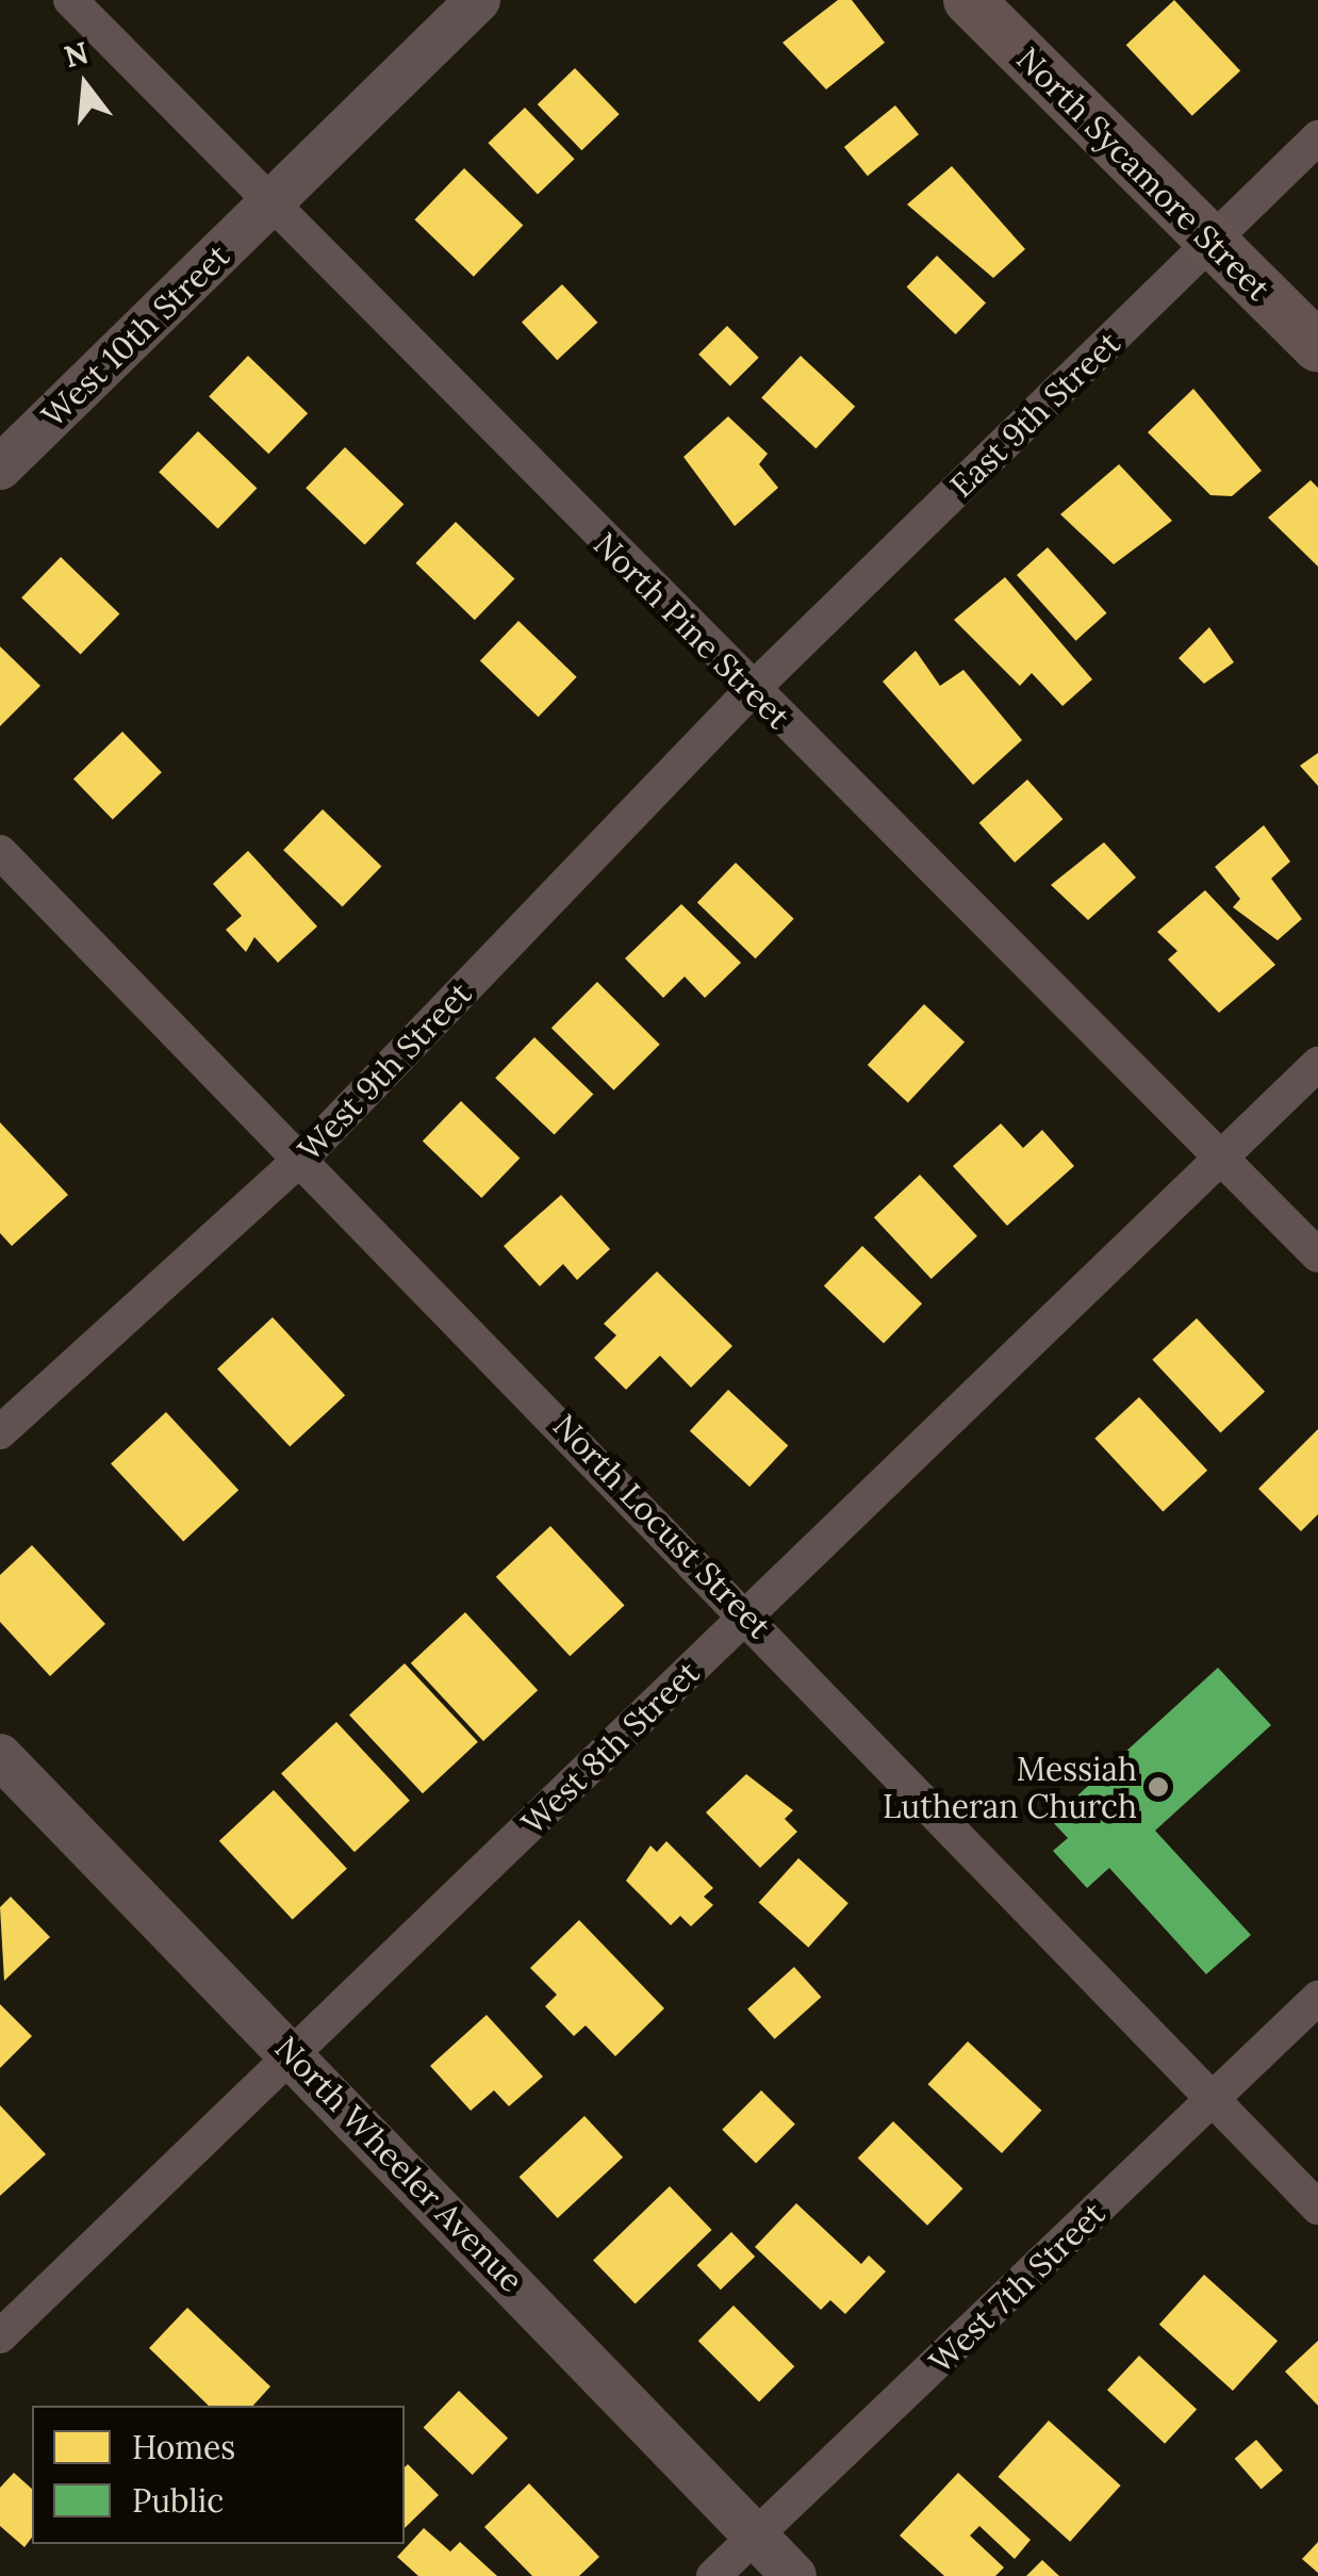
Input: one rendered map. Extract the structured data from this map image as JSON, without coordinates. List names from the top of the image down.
{
  "streets": {
    "main road": ["North Sycamore Street"],
    "street": [
      "West 10th Street",
      "East 9th Street",
      "North Pine Street",
      "West 9th Street",
      "North Locust Street",
      "West 8th Street",
      "North Wheeler Avenue",
      "West 7th Street"
    ]
  },
  "crossings": [
    ["North Sycamore Street", "East 9th Street"],
    ["West 10th Street", "North Pine Street"],
    ["East 9th Street", "North Pine Street"],
    ["East 9th Street", "West 9th Street"],
    ["North Pine Street", "West 9th Street"],
    ["North Pine Street", "West 8th Street"],
    ["West 9th Street", "North Locust Street"],
    ["North Locust Street", "West 8th Street"],
    ["North Locust Street", "West 7th Street"],
    ["West 8th Street", "North Wheeler Avenue"],
    ["North Wheeler Avenue", "West 7th Street"]
  ],
  "places": ["Messiah Lutheran Church"],
  "legend": ["Homes", "Public"],
  "north": "top"
}
